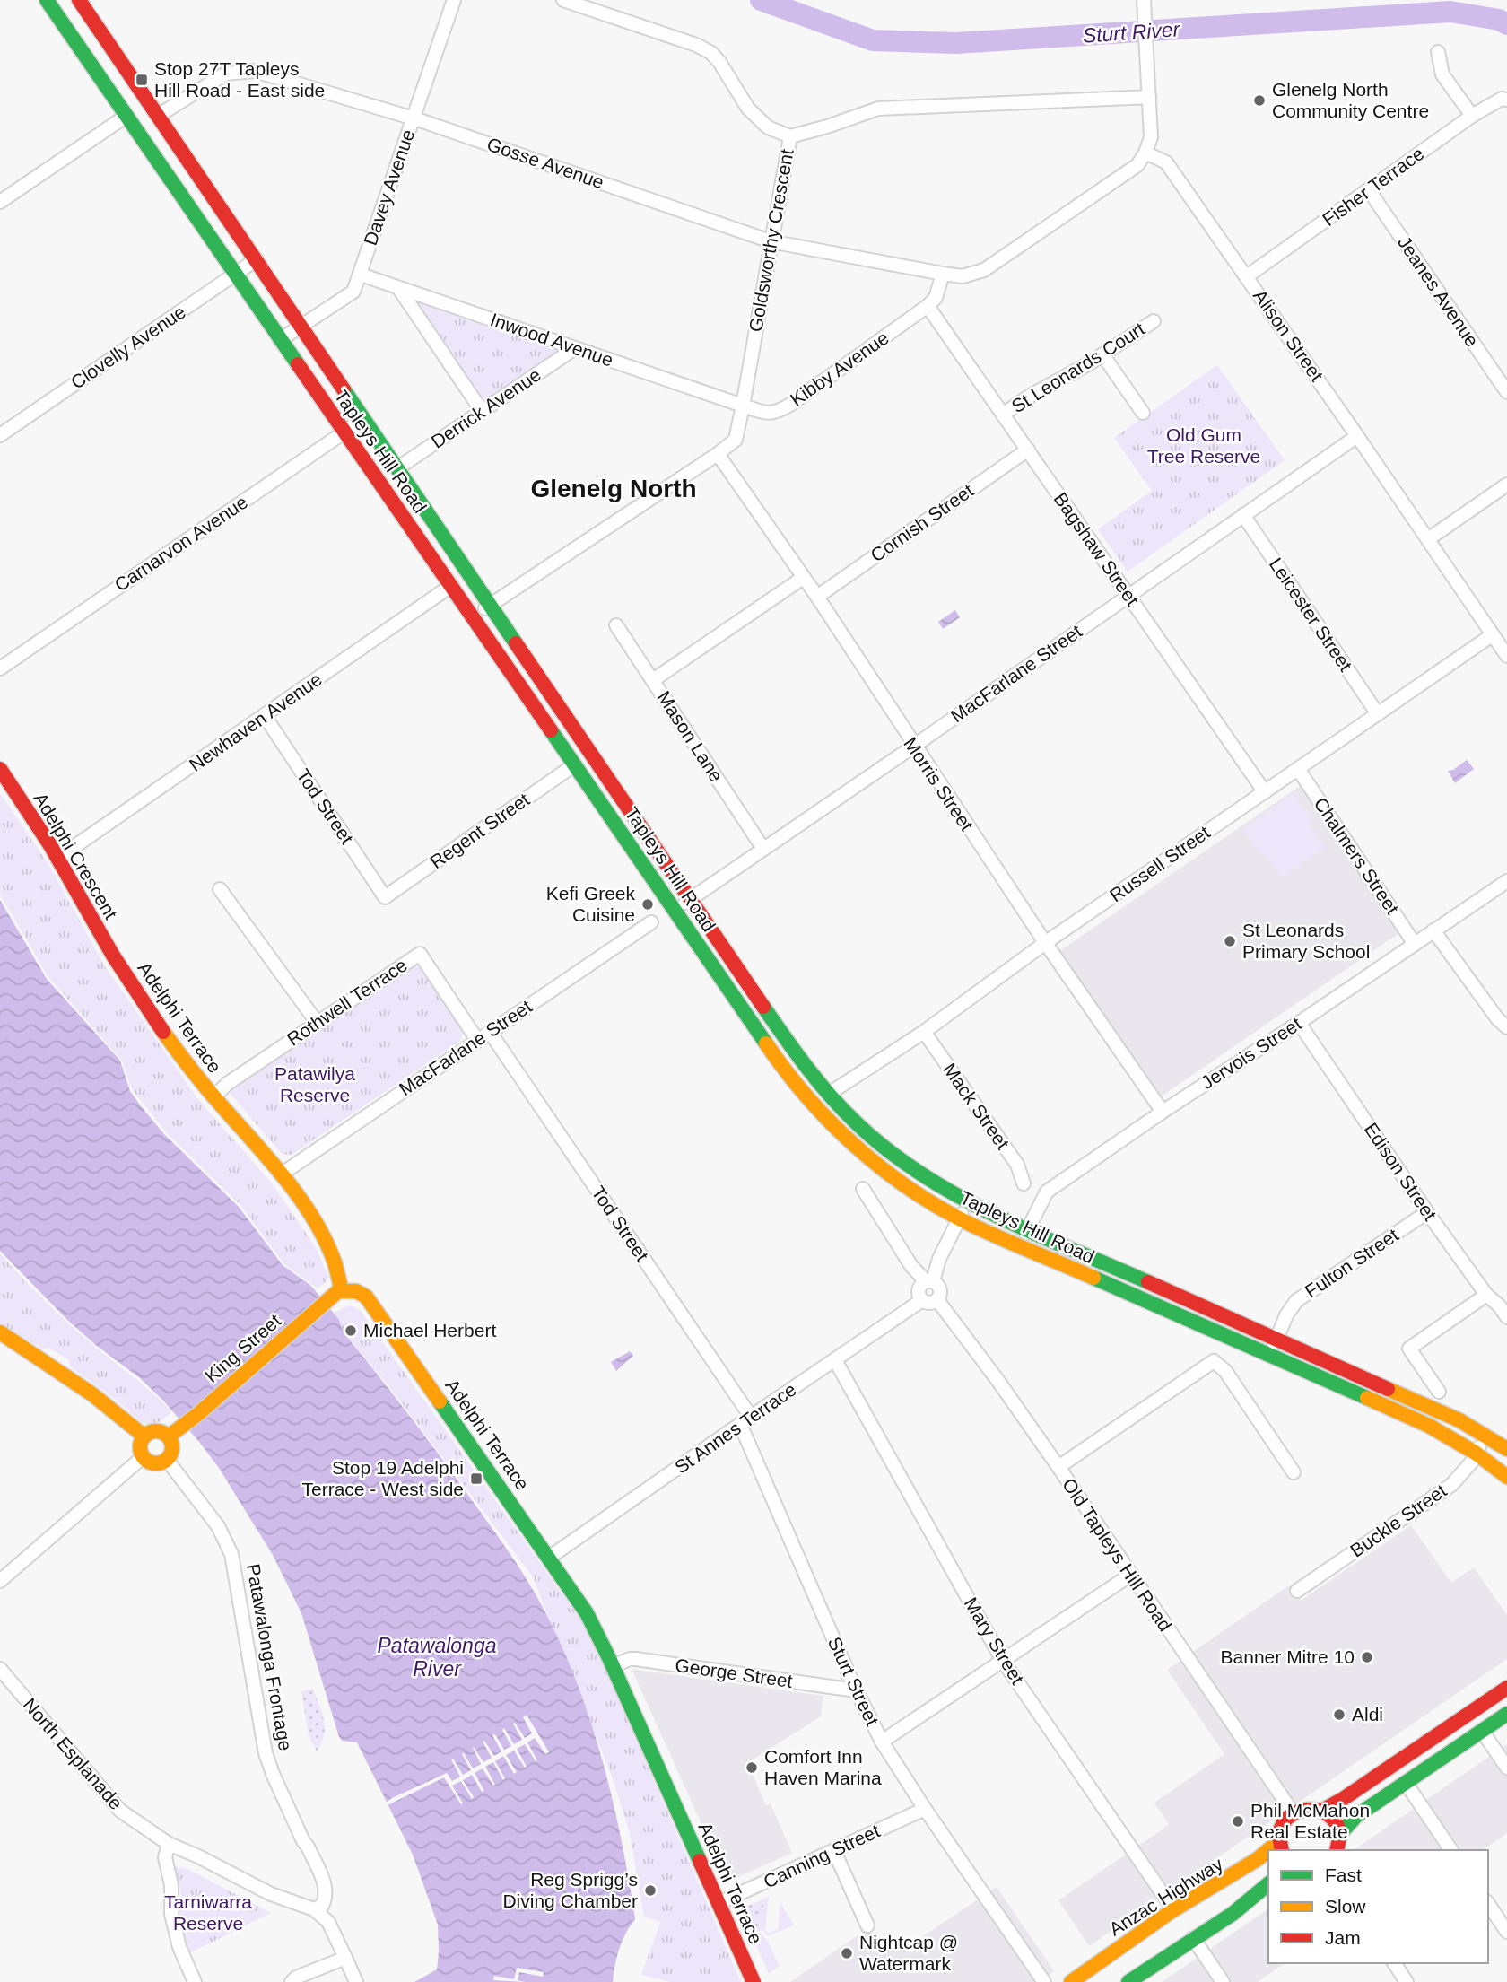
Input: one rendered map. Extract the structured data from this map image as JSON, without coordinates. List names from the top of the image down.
{
  "streets": {
    "main road": [
      "Tapleys Hill Road",
      "Adelphi Crescent",
      "Adelphi Terrace",
      "King Street",
      "Anzac Highway"
    ],
    "street": [
      "Gosse Avenue",
      "Fisher Terrace",
      "Davey Avenue",
      "Goldsworthy Crescent",
      "Jeanes Avenue",
      "Alison Street",
      "Inwood Avenue",
      "Clovelly Avenue",
      "St Leonards Court",
      "Kibby Avenue",
      "Derrick Avenue",
      "Cornish Street",
      "Carnarvon Avenue",
      "Bagshaw Street",
      "Leicester Street",
      "MacFarlane Street",
      "Newhaven Avenue",
      "Mason Lane",
      "Morris Street",
      "Tod Street",
      "Regent Street",
      "Chalmers Street",
      "Russell Street",
      "Rothwell Terrace",
      "Jervois Street",
      "Mack Street",
      "Edison Street",
      "Fulton Street",
      "St Annes Terrace",
      "Buckle Street",
      "Old Tapleys Hill Road",
      "Mary Street",
      "Patawalonga Frontage",
      "George Street",
      "Sturt Street",
      "North Esplanade",
      "Canning Street"
    ]
  },
  "crossings": [
    ["Gosse Avenue", "Davey Avenue"],
    ["Gosse Avenue", "Goldsworthy Crescent"],
    ["Gosse Avenue", "Kibby Avenue"],
    ["Gosse Avenue", "Tapleys Hill Road"],
    ["Fisher Terrace", "Jeanes Avenue"],
    ["Fisher Terrace", "Alison Street"],
    ["Davey Avenue", "Inwood Avenue"],
    ["Davey Avenue", "Tapleys Hill Road"],
    ["Goldsworthy Crescent", "Inwood Avenue"],
    ["Goldsworthy Crescent", "Kibby Avenue"],
    ["Alison Street", "MacFarlane Street"],
    ["Alison Street", "Russell Street"],
    ["Inwood Avenue", "Kibby Avenue"],
    ["Inwood Avenue", "Derrick Avenue"],
    ["Clovelly Avenue", "Tapleys Hill Road"],
    ["St Leonards Court", "Bagshaw Street"],
    ["Kibby Avenue", "Bagshaw Street"],
    ["Derrick Avenue", "Tapleys Hill Road"],
    ["Tapleys Hill Road", "Carnarvon Avenue"],
    ["Tapleys Hill Road", "MacFarlane Street"],
    ["Tapleys Hill Road", "Newhaven Avenue"],
    ["Tapleys Hill Road", "Regent Street"],
    ["Tapleys Hill Road", "Russell Street"],
    ["Tapleys Hill Road", "Jervois Street"],
    ["Tapleys Hill Road", "Fulton Street"],
    ["Tapleys Hill Road", "Buckle Street"],
    ["Cornish Street", "Bagshaw Street"],
    ["Cornish Street", "Morris Street"],
    ["Bagshaw Street", "MacFarlane Street"],
    ["Bagshaw Street", "Russell Street"],
    ["Leicester Street", "MacFarlane Street"],
    ["Leicester Street", "Russell Street"],
    ["MacFarlane Street", "Mason Lane"],
    ["MacFarlane Street", "Morris Street"],
    ["MacFarlane Street", "Tod Street"],
    ["MacFarlane Street", "Rothwell Terrace"],
    ["MacFarlane Street", "Adelphi Terrace"],
    ["Newhaven Avenue", "Tod Street"],
    ["Newhaven Avenue", "Adelphi Crescent"],
    ["Morris Street", "Russell Street"],
    ["Morris Street", "Jervois Street"],
    ["Tod Street", "Regent Street"],
    ["Tod Street", "St Annes Terrace"],
    ["Tod Street", "Sturt Street"],
    ["Adelphi Crescent", "Adelphi Terrace"],
    ["Chalmers Street", "Russell Street"],
    ["Chalmers Street", "Jervois Street"],
    ["Russell Street", "Mack Street"],
    ["Rothwell Terrace", "Adelphi Terrace"],
    ["Adelphi Terrace", "King Street"],
    ["Adelphi Terrace", "St Annes Terrace"],
    ["Adelphi Terrace", "George Street"],
    ["Adelphi Terrace", "Canning Street"],
    ["Jervois Street", "Edison Street"],
    ["Edison Street", "Fulton Street"],
    ["King Street", "Patawalonga Frontage"],
    ["St Annes Terrace", "Old Tapleys Hill Road"],
    ["St Annes Terrace", "Mary Street"],
    ["St Annes Terrace", "Sturt Street"],
    ["Mary Street", "Anzac Highway"],
    ["Patawalonga Frontage", "North Esplanade"],
    ["George Street", "Sturt Street"],
    ["Sturt Street", "Canning Street"]
  ],
  "districts": ["Glenelg North"],
  "water": ["Sturt River", "Patawalonga River"],
  "parks": ["Old Gum Tree Reserve", "Patawilya Reserve", "Tarniwarra Reserve"],
  "places": {
    "transit": ["Stop 27T Tapleys Hill Road - East side", "Stop 19 Adelphi Terrace - West side"],
    "other": [
      "Glenelg North Community Centre",
      "Kefi Greek Cuisine",
      "St Leonards Primary School",
      "Michael Herbert",
      "Banner Mitre 10",
      "Aldi",
      "Comfort Inn Haven Marina",
      "Phil McMahon Real Estate",
      "Reg Sprigg’s Diving Chamber",
      "Nightcap @ Watermark"
    ]
  },
  "legend": ["Fast", "Slow", "Jam"]
}
